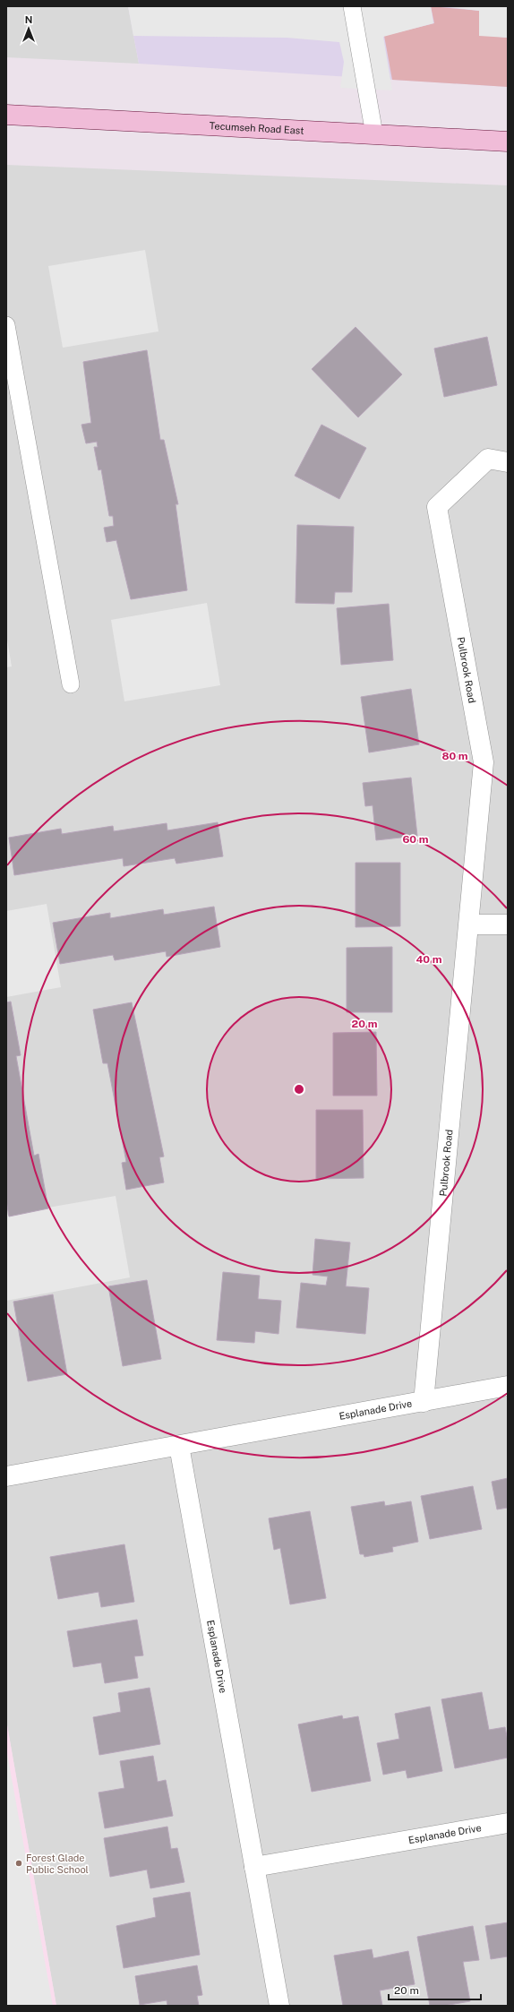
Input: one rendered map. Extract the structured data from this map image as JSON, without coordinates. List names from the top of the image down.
{
  "streets": {
    "main road": ["Tecumseh Road East"],
    "street": ["Pulbrook Road", "Esplanade Drive"]
  },
  "crossings": [
    ["Pulbrook Road", "Esplanade Drive"]
  ],
  "places": ["Forest Glade Public School"],
  "scale_bar": "20 m",
  "north": "top",
  "rings": [
    "80 m",
    "60 m",
    "40 m",
    "20 m"
  ]
}
